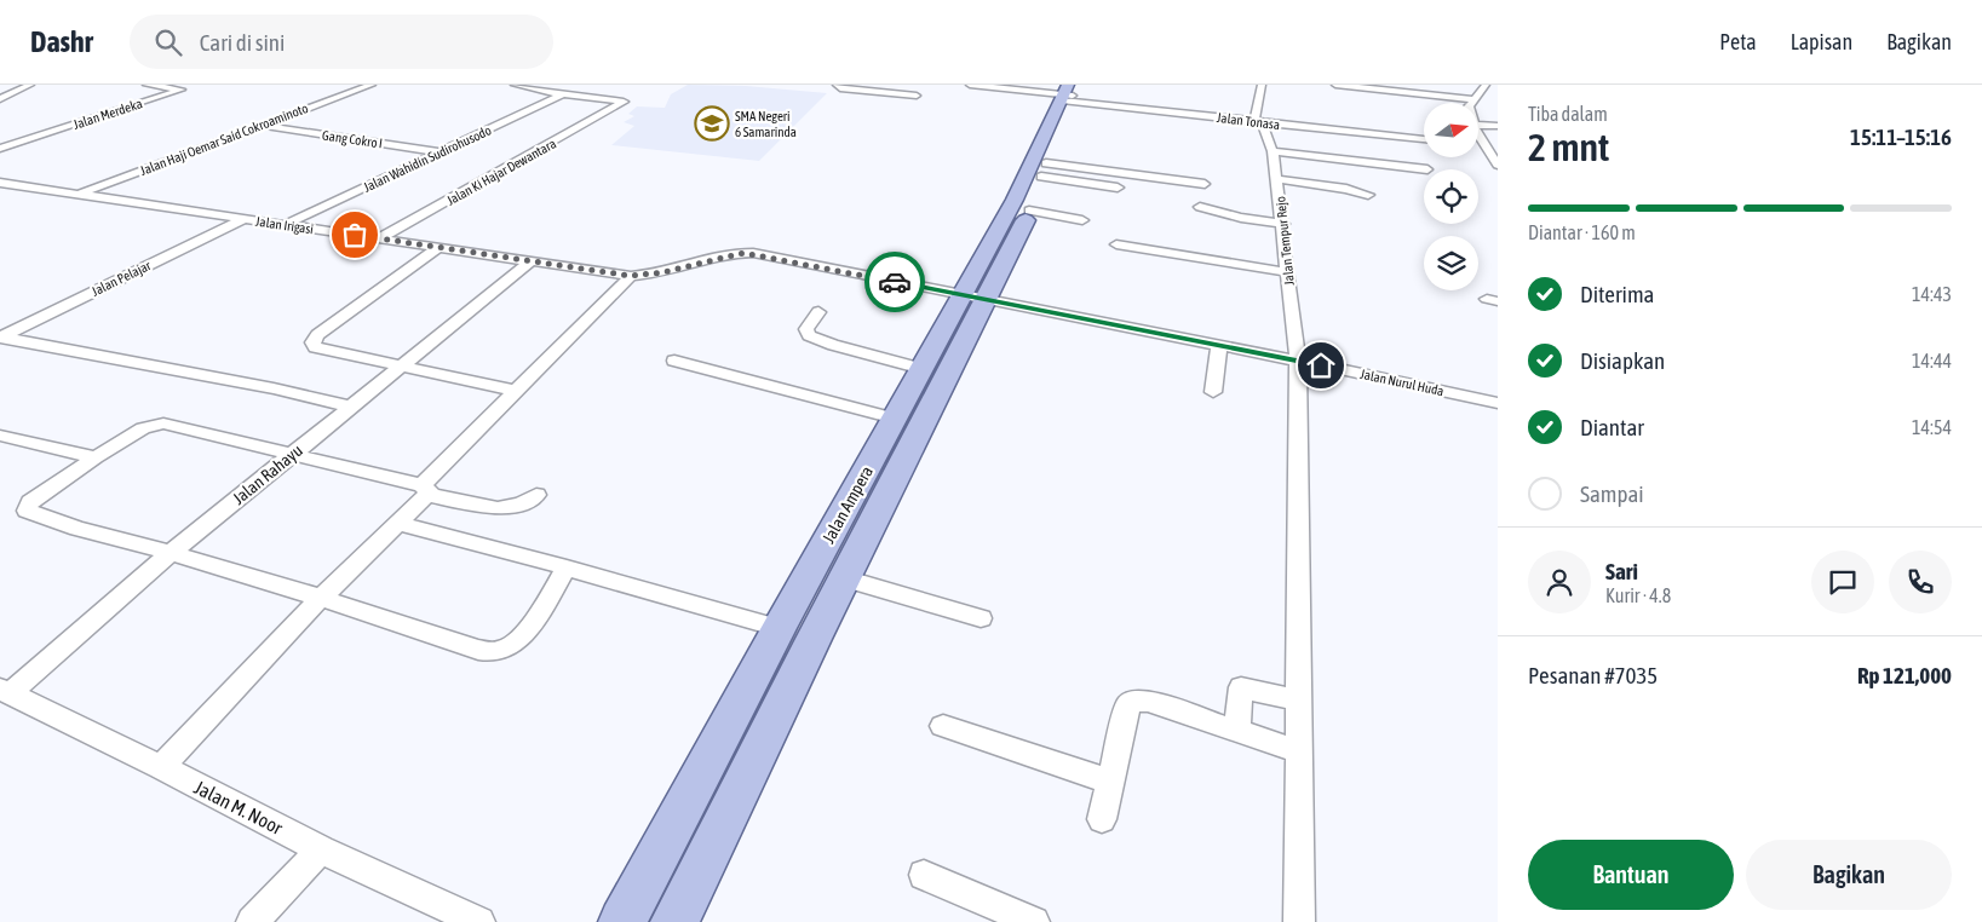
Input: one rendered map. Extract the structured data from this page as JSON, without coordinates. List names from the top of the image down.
{
  "streets": {
    "main road": ["Jalan Ampera"],
    "street": [
      "Jalan Merdeka",
      "Jalan Tonasa",
      "Jalan Haji Oemar Said Cokroaminoto",
      "Gang Cokro I",
      "Jalan Wahidin Sudirohusodo",
      "Jalan Ki Hajar Dewantara",
      "Jalan Irigasi",
      "Jalan Tempur Rejo",
      "Jalan Pelajar",
      "Jalan Nurul Huda",
      "Jalan Rahayu",
      "Jalan M. Noor"
    ]
  },
  "crossings": [
    ["Jalan Tonasa", "Jalan Tempur Rejo"],
    ["Jalan Tonasa", "Jalan Ampera"],
    ["Jalan Haji Oemar Said Cokroaminoto", "Gang Cokro I"],
    ["Jalan Haji Oemar Said Cokroaminoto", "Jalan Irigasi"],
    ["Gang Cokro I", "Jalan Wahidin Sudirohusodo"],
    ["Jalan Wahidin Sudirohusodo", "Jalan Ki Hajar Dewantara"],
    ["Jalan Wahidin Sudirohusodo", "Jalan Irigasi"],
    ["Jalan Ki Hajar Dewantara", "Jalan Irigasi"],
    ["Jalan Irigasi", "Jalan Pelajar"],
    ["Jalan Irigasi", "Jalan Nurul Huda"],
    ["Jalan Irigasi", "Jalan Rahayu"],
    ["Jalan Irigasi", "Jalan Ampera"],
    ["Jalan Tempur Rejo", "Jalan Nurul Huda"],
    ["Jalan Nurul Huda", "Jalan Ampera"],
    ["Jalan Rahayu", "Jalan M. Noor"]
  ],
  "places": {
    "school or university": ["SMA Negeri 6 Samarinda"]
  },
  "north": "right",
  "page": {
    "header": "Dashr",
    "search": "Cari di sini",
    "nav": ["Peta", "Lapisan", "Bagikan"],
    "heading": ["2 mnt", "Tiba dalam", "15:11–15:16"],
    "panel": [
      "Sari",
      "Kurir · 4.8",
      "Pesanan #7035",
      "Rp 121,000"
    ],
    "bar": "Diantar · 160 m",
    "list": [
      ["Diterima", "14:43"],
      ["Disiapkan", "14:44"],
      ["Diantar", "14:54"],
      "Sampai"
    ],
    "buttons": ["Bantuan", "Bagikan"]
  }
}
